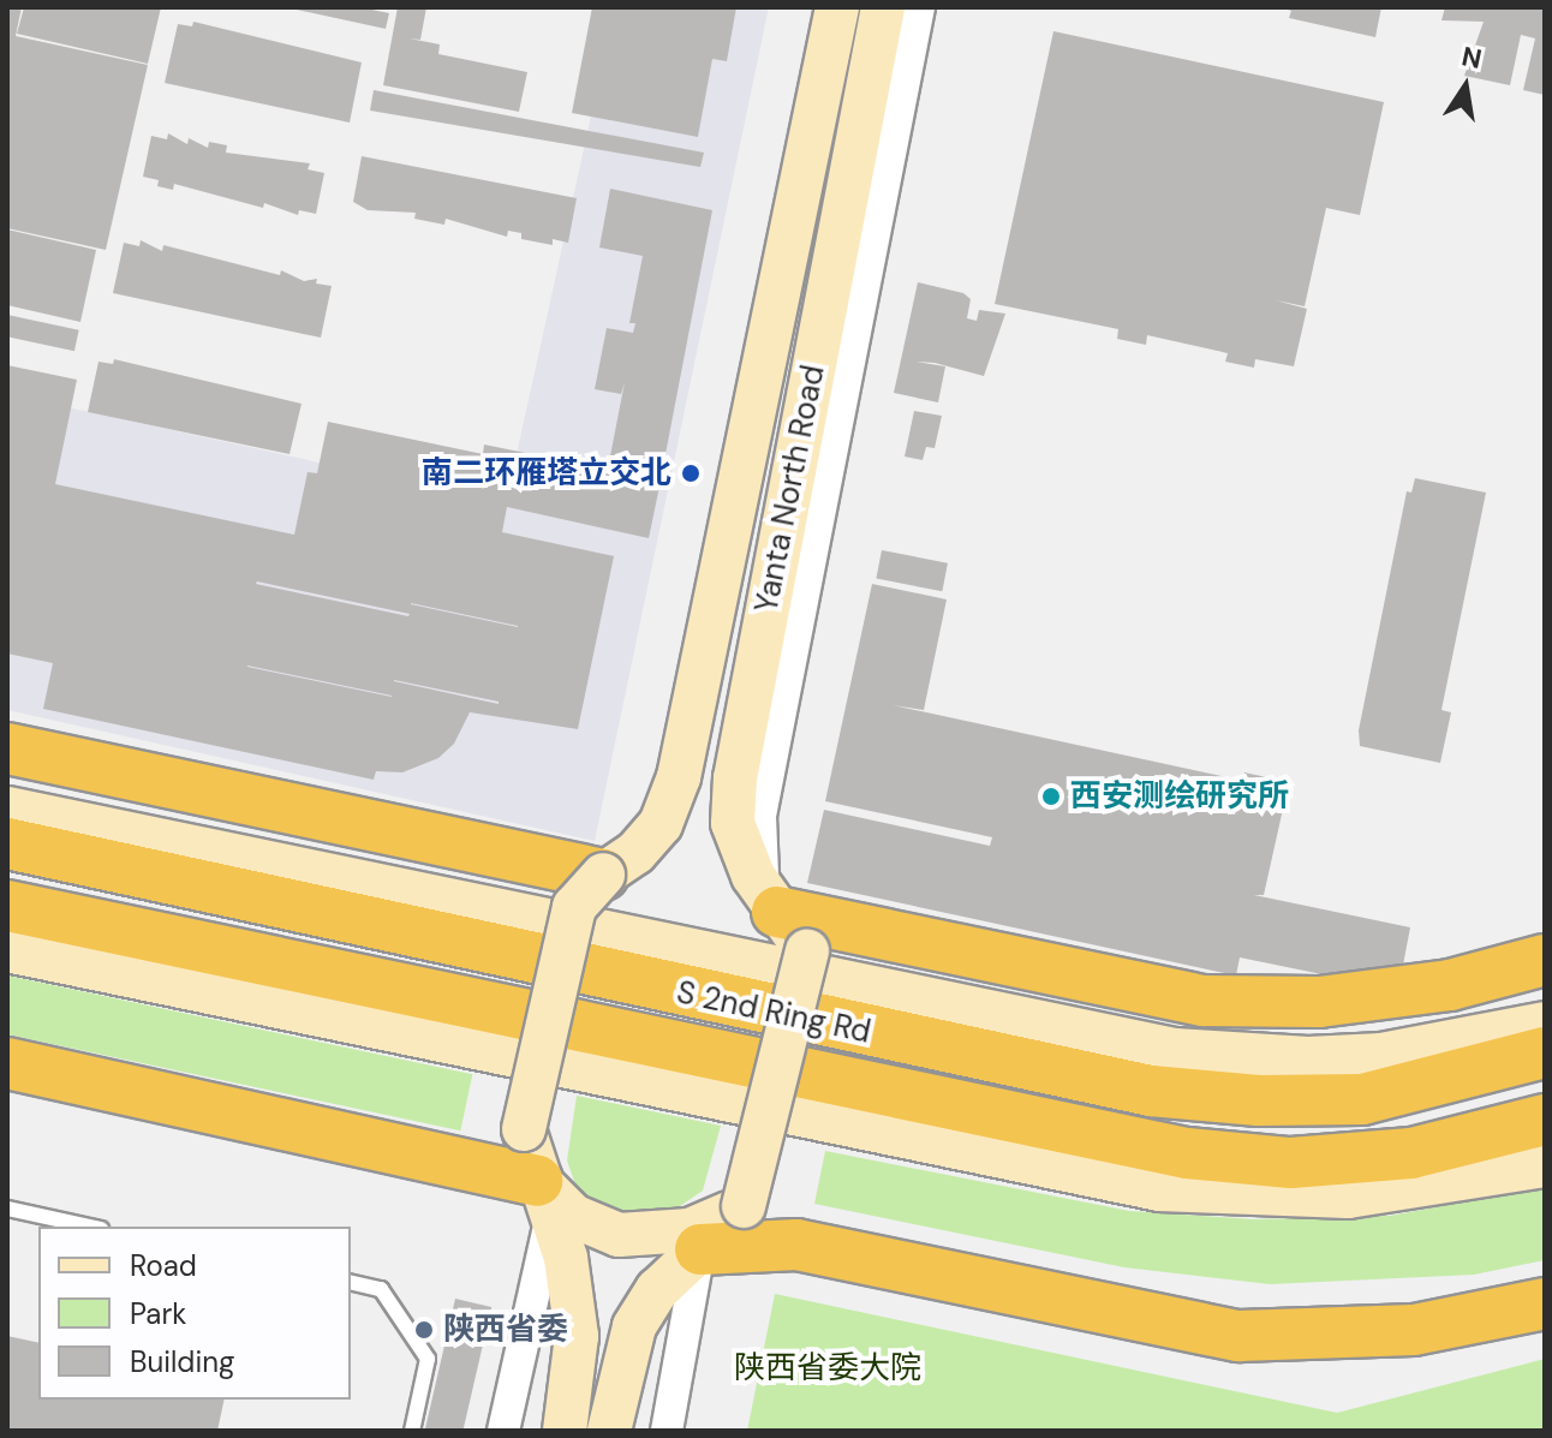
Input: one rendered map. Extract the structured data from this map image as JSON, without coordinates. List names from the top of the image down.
{
  "streets": {
    "highway": ["S 2nd Ring Rd"],
    "main road": ["Yanta North Road"]
  },
  "parks": ["陕西省委大院"],
  "places": ["南二环雁塔立交北", "西安测绘研究所", "陕西省委"],
  "legend": ["Road", "Park", "Building"],
  "north": "top"
}
